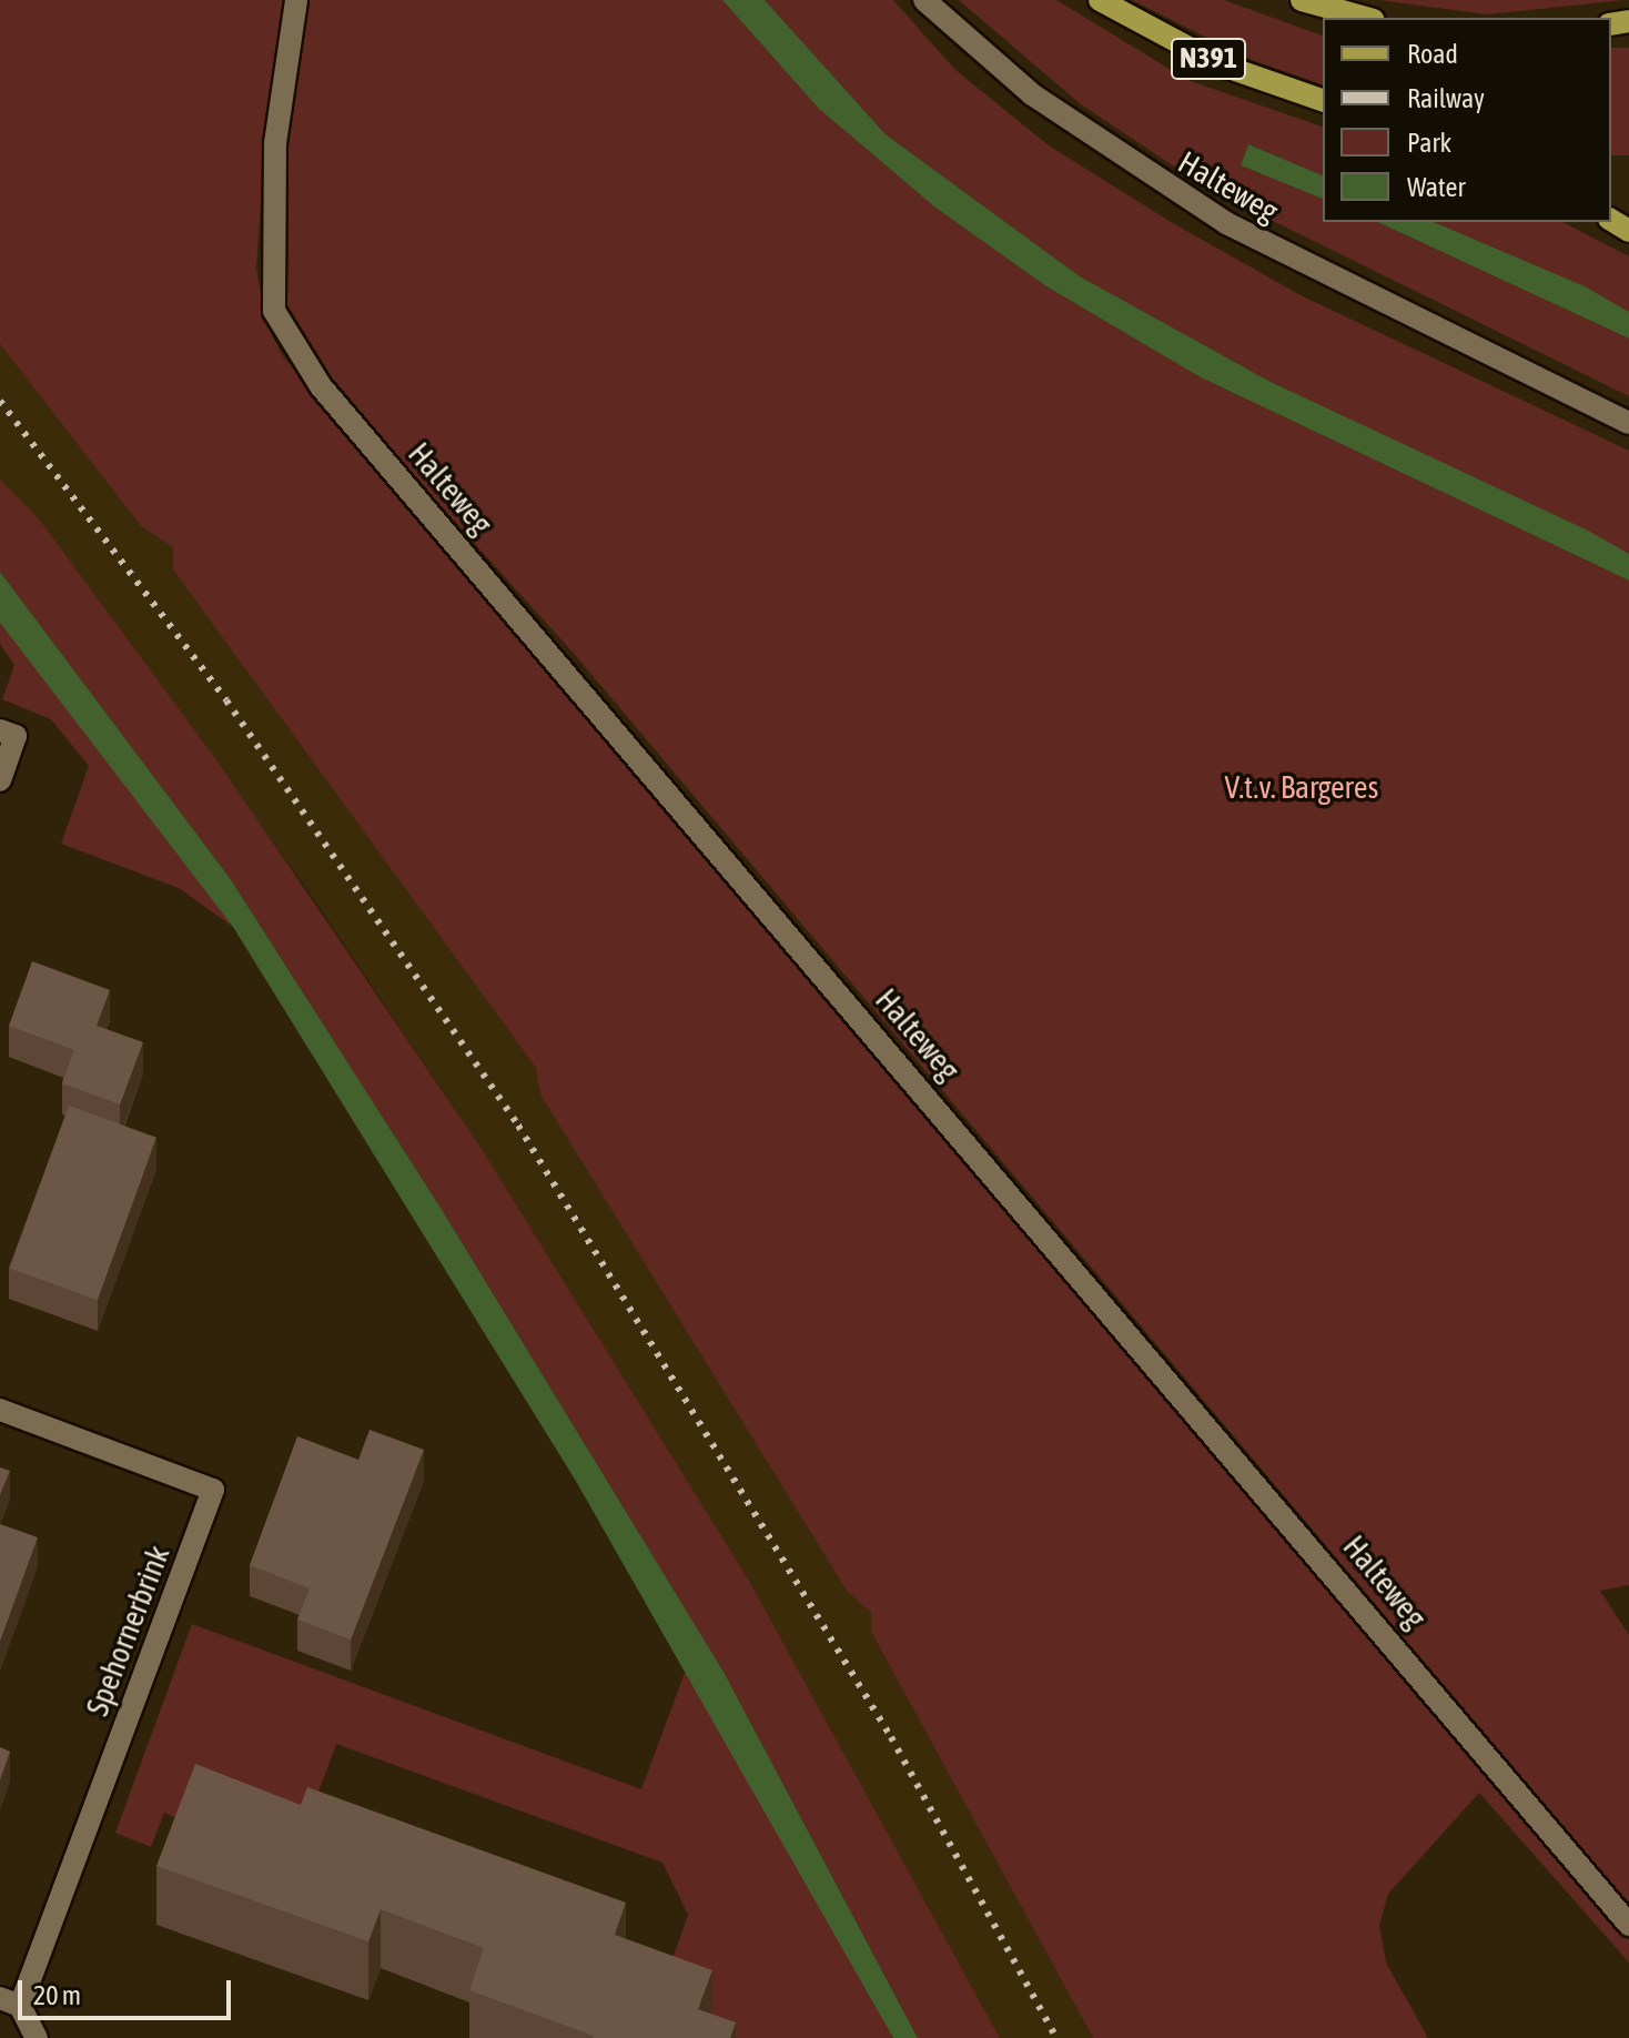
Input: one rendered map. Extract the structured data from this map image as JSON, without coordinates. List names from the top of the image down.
{
  "streets": {
    "main road": ["N391"],
    "street": ["Halteweg", "Spehornerbrink"]
  },
  "parks": ["V.t.v. Bargeres"],
  "legend": [
    "Road",
    "Railway",
    "Park",
    "Water"
  ],
  "scale_bar": "20 m"
}
